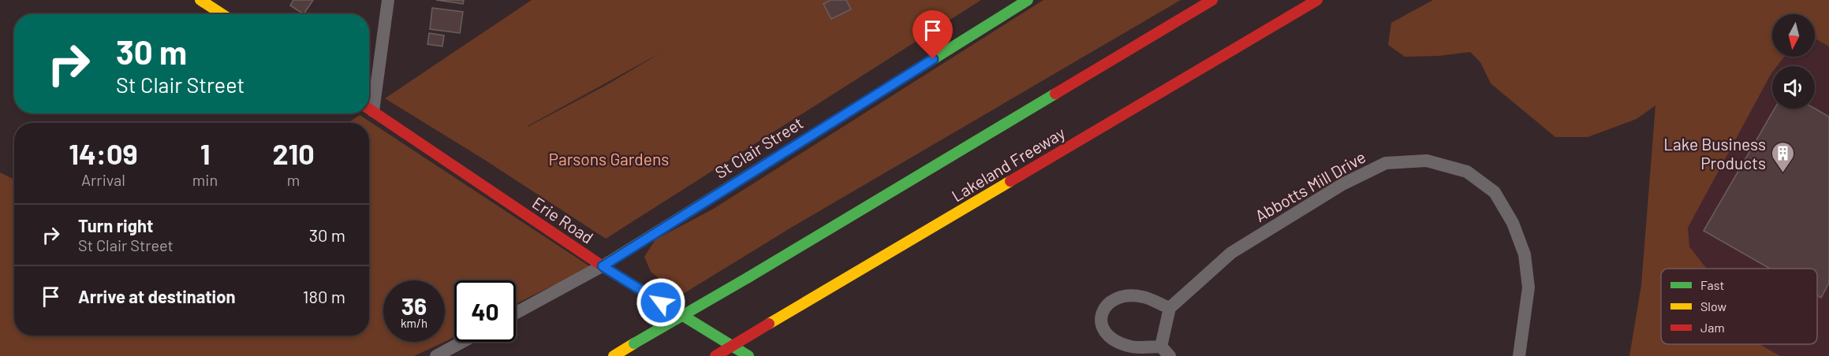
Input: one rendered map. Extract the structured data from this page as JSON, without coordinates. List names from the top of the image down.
{
  "streets": {
    "main road": ["St Clair Street", "Lakeland Freeway", "Erie Road"],
    "street": ["Abbotts Mill Drive"]
  },
  "crossings": [
    ["St Clair Street", "Erie Road"]
  ],
  "parks": ["Parsons Gardens"],
  "places": {
    "building": ["Lake Business Products"]
  },
  "legend": ["Fast", "Slow", "Jam"],
  "north": "bottom",
  "page": {
    "turn": ["30 m", "St Clair Street"],
    "eta": [
      "14:09",
      "Arrival",
      "1",
      "min",
      "210",
      "m"
    ],
    "list": [
      {
        "name": "Turn right",
        "note": "St Clair Street",
        "value": "30 m"
      },
      {
        "name": "Arrive at destination",
        "value": "180 m"
      }
    ],
    "speed": "36 km/h",
    "limit": "40"
  }
}
